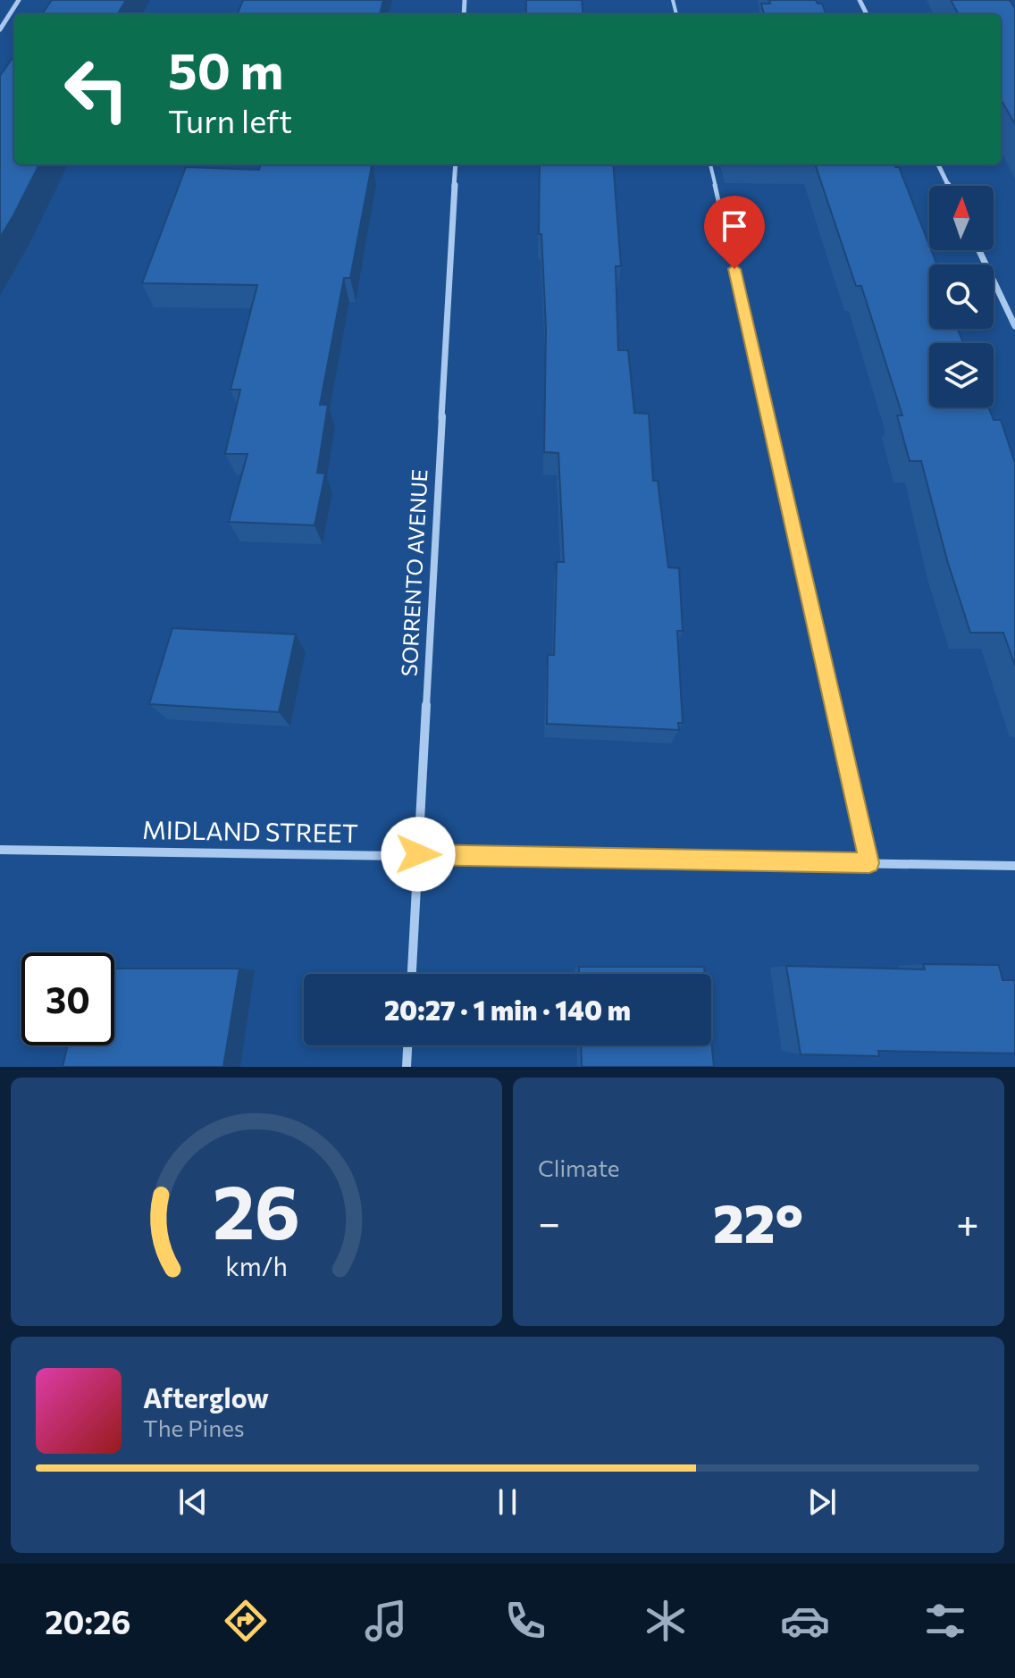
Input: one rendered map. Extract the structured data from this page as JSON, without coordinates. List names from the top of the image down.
{
  "streets": {
    "street": ["SORRENTO AVENUE", "MIDLAND STREET"]
  },
  "crossings": [
    ["SORRENTO AVENUE", "MIDLAND STREET"]
  ],
  "north": "top",
  "page": {
    "turn": ["50 m", "Turn left"],
    "limit": "30",
    "trip": "20:27 · 1 min · 140 m",
    "tile": "Climate",
    "heat": ["−", "22°", "+"],
    "song": ["Afterglow", "The Pines"],
    "tabs": "20:26",
    "gauge": ["26", "km/h"]
  }
}
